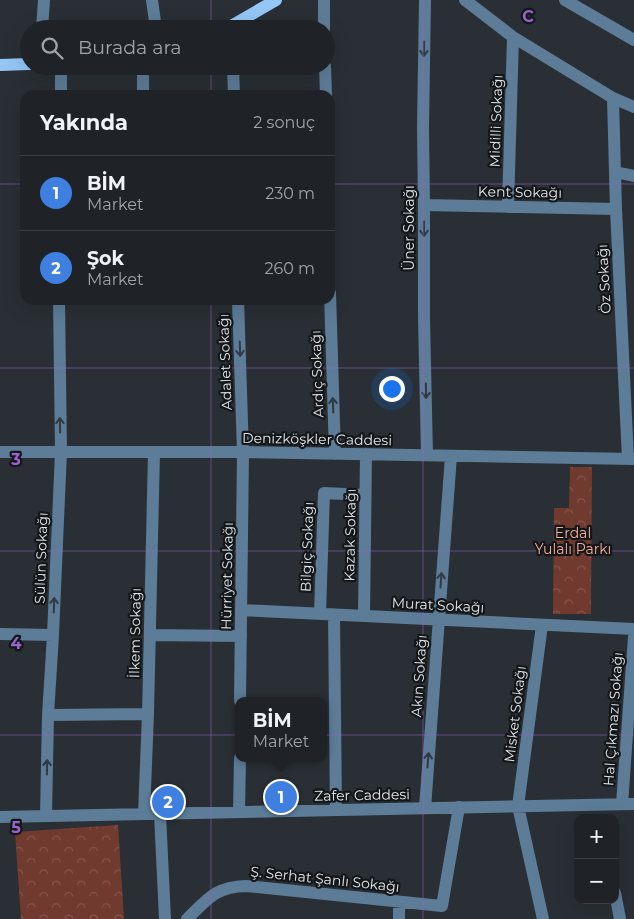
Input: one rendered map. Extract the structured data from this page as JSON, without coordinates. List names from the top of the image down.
{
  "streets": {
    "street": [
      "Midilli Sokağı",
      "Kent Sokağı",
      "Üner Sokağı",
      "Öz Sokağı",
      "Adalet Sokağı",
      "Ardıç Sokağı",
      "Denizköşkler Caddesi",
      "Kazak Sokağı",
      "Bilgiç Sokağı",
      "Sülün Sokağı",
      "Hürriyet Sokağı",
      "Murat Sokağı",
      "İlkem Sokağı",
      "Akın Sokağı",
      "Misket Sokağı",
      "Hal Çıkmazı Sokağı",
      "Zafer Caddesi",
      "Ş. Serhat Şanlı Sokağı"
    ]
  },
  "crossings": [
    ["Midilli Sokağı", "Kent Sokağı"],
    ["Kent Sokağı", "Üner Sokağı"],
    ["Kent Sokağı", "Öz Sokağı"],
    ["Üner Sokağı", "Denizköşkler Caddesi"],
    ["Öz Sokağı", "Denizköşkler Caddesi"],
    ["Adalet Sokağı", "Denizköşkler Caddesi"],
    ["Adalet Sokağı", "Hürriyet Sokağı"],
    ["Ardıç Sokağı", "Denizköşkler Caddesi"],
    ["Denizköşkler Caddesi", "Kazak Sokağı"],
    ["Denizköşkler Caddesi", "Sülün Sokağı"],
    ["Denizköşkler Caddesi", "Hürriyet Sokağı"],
    ["Denizköşkler Caddesi", "İlkem Sokağı"],
    ["Denizköşkler Caddesi", "Akın Sokağı"],
    ["Kazak Sokağı", "Bilgiç Sokağı"],
    ["Kazak Sokağı", "Murat Sokağı"],
    ["Bilgiç Sokağı", "Murat Sokağı"],
    ["Sülün Sokağı", "Zafer Caddesi"],
    ["Hürriyet Sokağı", "Murat Sokağı"],
    ["Murat Sokağı", "Akın Sokağı"],
    ["Murat Sokağı", "Misket Sokağı"],
    ["İlkem Sokağı", "Zafer Caddesi"],
    ["Akın Sokağı", "Zafer Caddesi"],
    ["Misket Sokağı", "Zafer Caddesi"],
    ["Hal Çıkmazı Sokağı", "Zafer Caddesi"],
    ["Zafer Caddesi", "Ş. Serhat Şanlı Sokağı"]
  ],
  "one_way": [
    "Üner Sokağı",
    "Adalet Sokağı",
    "Ardıç Sokağı",
    "Sülün Sokağı"
  ],
  "parks": ["Erdal Yulalı Parkı"],
  "page": {
    "search": "Burada ara",
    "heading": ["Yakında", "2 sonuç"],
    "list": [
      {
        "mark": "1",
        "name": "BİM",
        "note": "Market",
        "value": "230 m"
      },
      {
        "mark": "2",
        "name": "Şok",
        "note": "Market",
        "value": "260 m"
      }
    ],
    "popup": ["BİM", "Market"],
    "pins": ["1", "2"],
    "map_buttons": ["+", "−"]
  },
  "grid": {
    "columns": ["C"],
    "rows": ["3", "4", "5"]
  }
}
